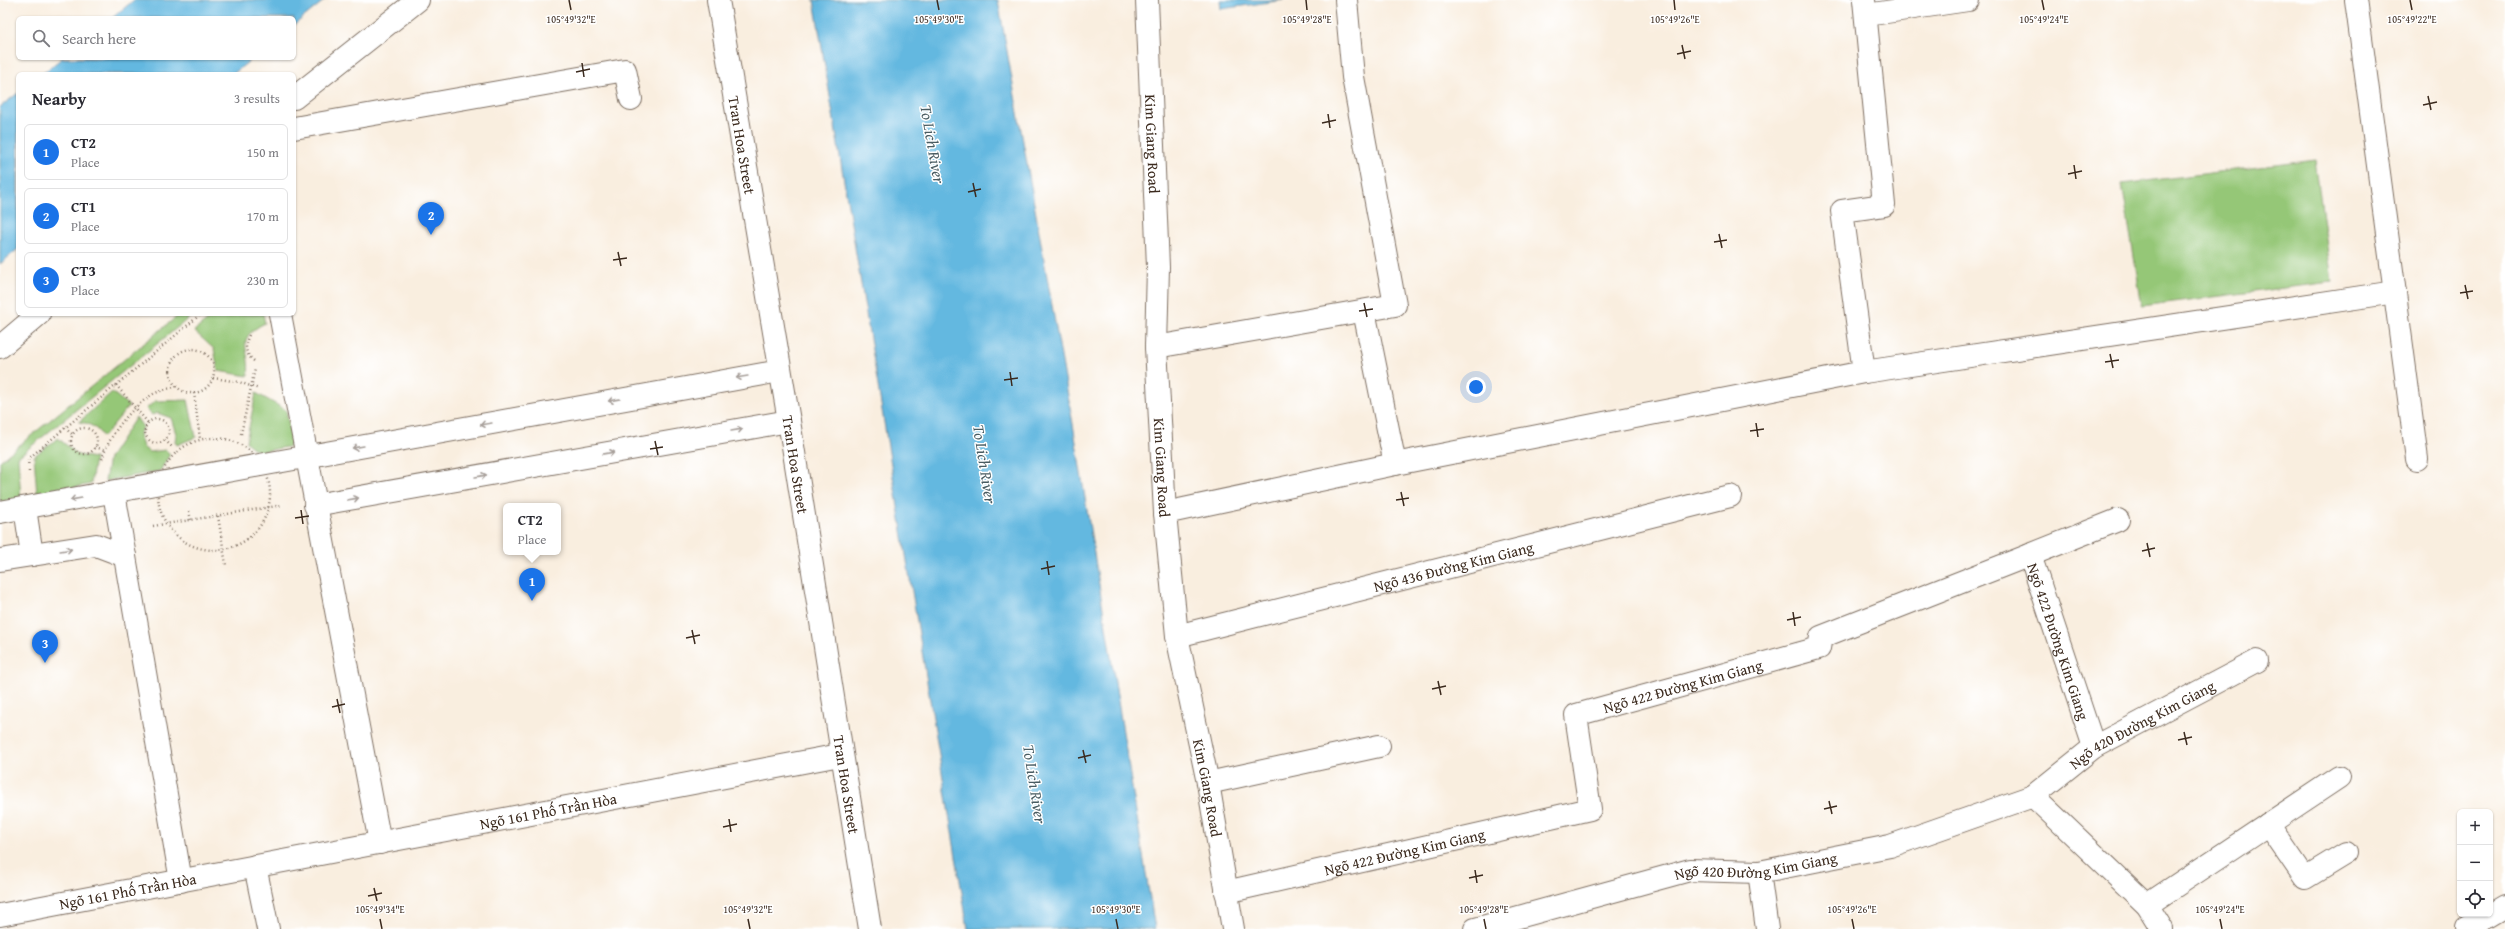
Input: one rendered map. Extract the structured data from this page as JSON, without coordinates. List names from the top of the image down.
{
  "streets": {
    "main road": [
      "Kim Giang Road",
      "Tran Hoa Street",
      "Ngõ 436 Đường Kim Giang",
      "Ngõ 422 Đường Kim Giang",
      "Ngõ 420 Đường Kim Giang",
      "Ngõ 161 Phố Trần Hòa"
    ]
  },
  "crossings": [
    ["Kim Giang Road", "Ngõ 436 Đường Kim Giang"],
    ["Kim Giang Road", "Ngõ 422 Đường Kim Giang"],
    ["Tran Hoa Street", "Ngõ 161 Phố Trần Hòa"],
    ["Ngõ 422 Đường Kim Giang", "Ngõ 420 Đường Kim Giang"]
  ],
  "water": ["To Lich River"],
  "page": {
    "search": "Search here",
    "heading": ["Nearby", "3 results"],
    "list": [
      {
        "mark": "1",
        "name": "CT2",
        "note": "Place",
        "value": "150 m"
      },
      {
        "mark": "2",
        "name": "CT1",
        "note": "Place",
        "value": "170 m"
      },
      {
        "mark": "3",
        "name": "CT3",
        "note": "Place",
        "value": "230 m"
      }
    ],
    "pins": ["2", "1", "3"],
    "popup": ["CT2", "Place"],
    "map_buttons": ["+", "−"]
  },
  "coordinates": [
    "105°49'32\"E",
    "105°49'30\"E",
    "105°49'28\"E",
    "105°49'26\"E",
    "105°49'24\"E",
    "105°49'22\"E",
    "105°49'34\"E"
  ]
}
